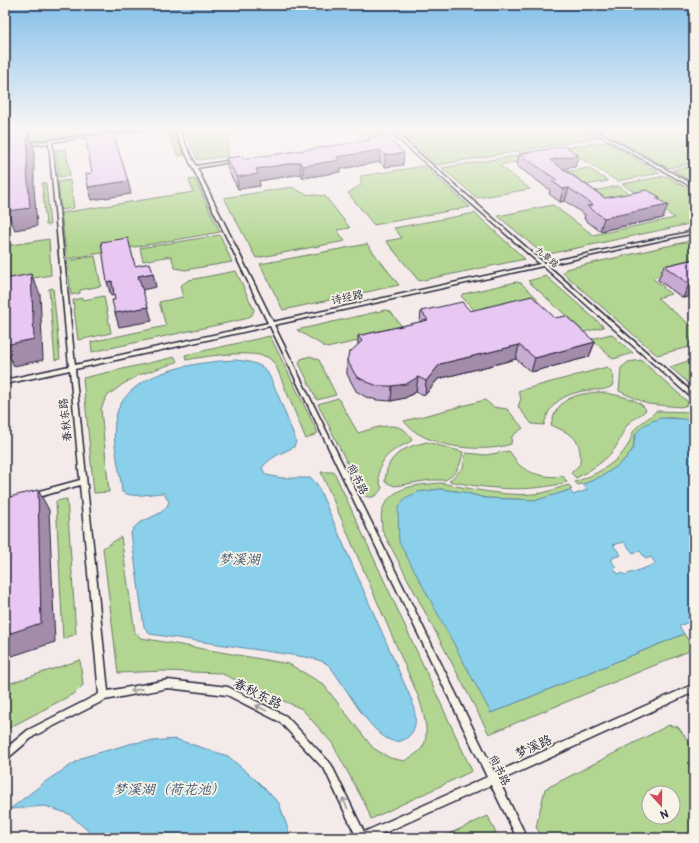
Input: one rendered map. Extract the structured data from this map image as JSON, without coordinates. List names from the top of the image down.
{
  "streets": {
    "lane": [
      "九章路",
      "诗经路",
      "春秋东路",
      "尚书路",
      "梦溪路"
    ]
  },
  "crossings": [
    ["九章路", "诗经路"],
    ["诗经路", "春秋东路"],
    ["诗经路", "尚书路"],
    ["春秋东路", "梦溪路"],
    ["尚书路", "梦溪路"]
  ],
  "water": ["梦溪湖", "梦溪湖（荷花池）"],
  "north": "bottom"
}
